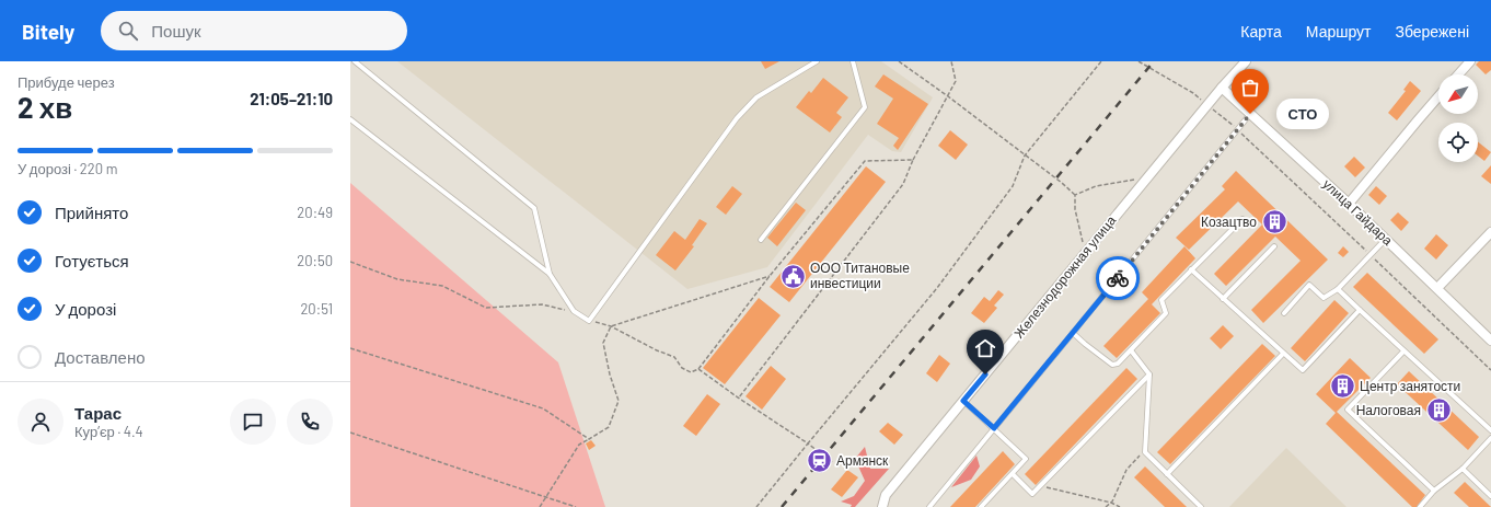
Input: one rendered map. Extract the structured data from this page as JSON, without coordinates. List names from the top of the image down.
{
  "streets": {
    "street": ["улица Гайдара", "Железнодорожная улица"]
  },
  "crossings": [
    ["улица Гайдара", "Железнодорожная улица"]
  ],
  "places": {
    "other": ["СТО"],
    "building": ["Козацтво", "Центр занятости", "Налоговая"],
    "public building": ["ООО Титановые инвестиции"],
    "station": ["Армянск"]
  },
  "north": "bottom left",
  "page": {
    "header": "Bitely",
    "search": "Пошук",
    "nav": ["Карта", "Маршрут", "Збережені"],
    "heading": ["2 хв", "Прибуде через", "21:05–21:10"],
    "panel": ["Тарас", "Кур’єр · 4.4"],
    "bubble": "СТО",
    "bar": "У дорозі · 220 m",
    "list": [
      ["Прийнято", "20:49"],
      ["Готується", "20:50"],
      ["У дорозі", "20:51"],
      "Доставлено"
    ]
  }
}
